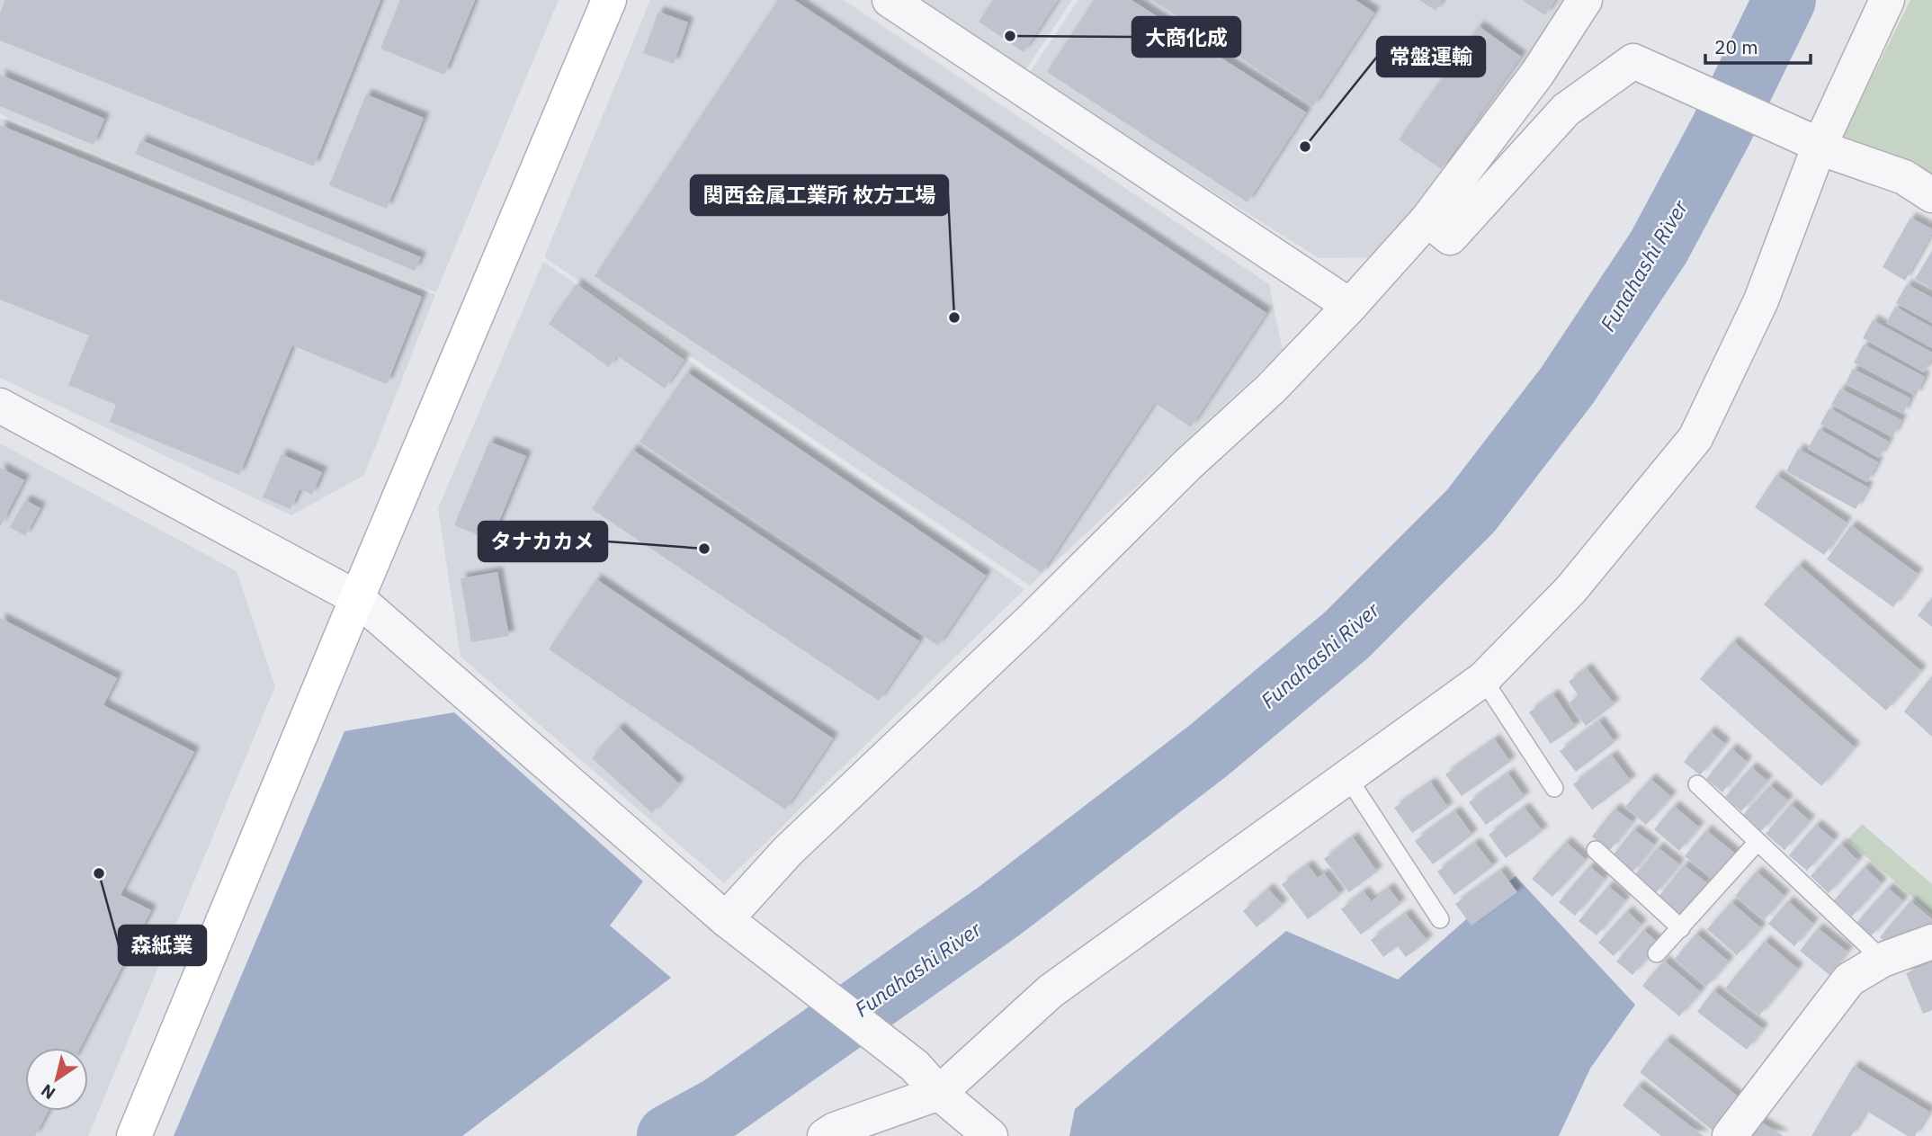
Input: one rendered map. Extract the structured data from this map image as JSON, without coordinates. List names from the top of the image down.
{
  "water": ["Funahashi River"],
  "places": [
    "大商化成",
    "常盤運輸",
    "関西金属工業所 枚方工場",
    "タナカカメ",
    "森紙業"
  ],
  "scale_bar": "20 m",
  "north": "bottom left"
}
